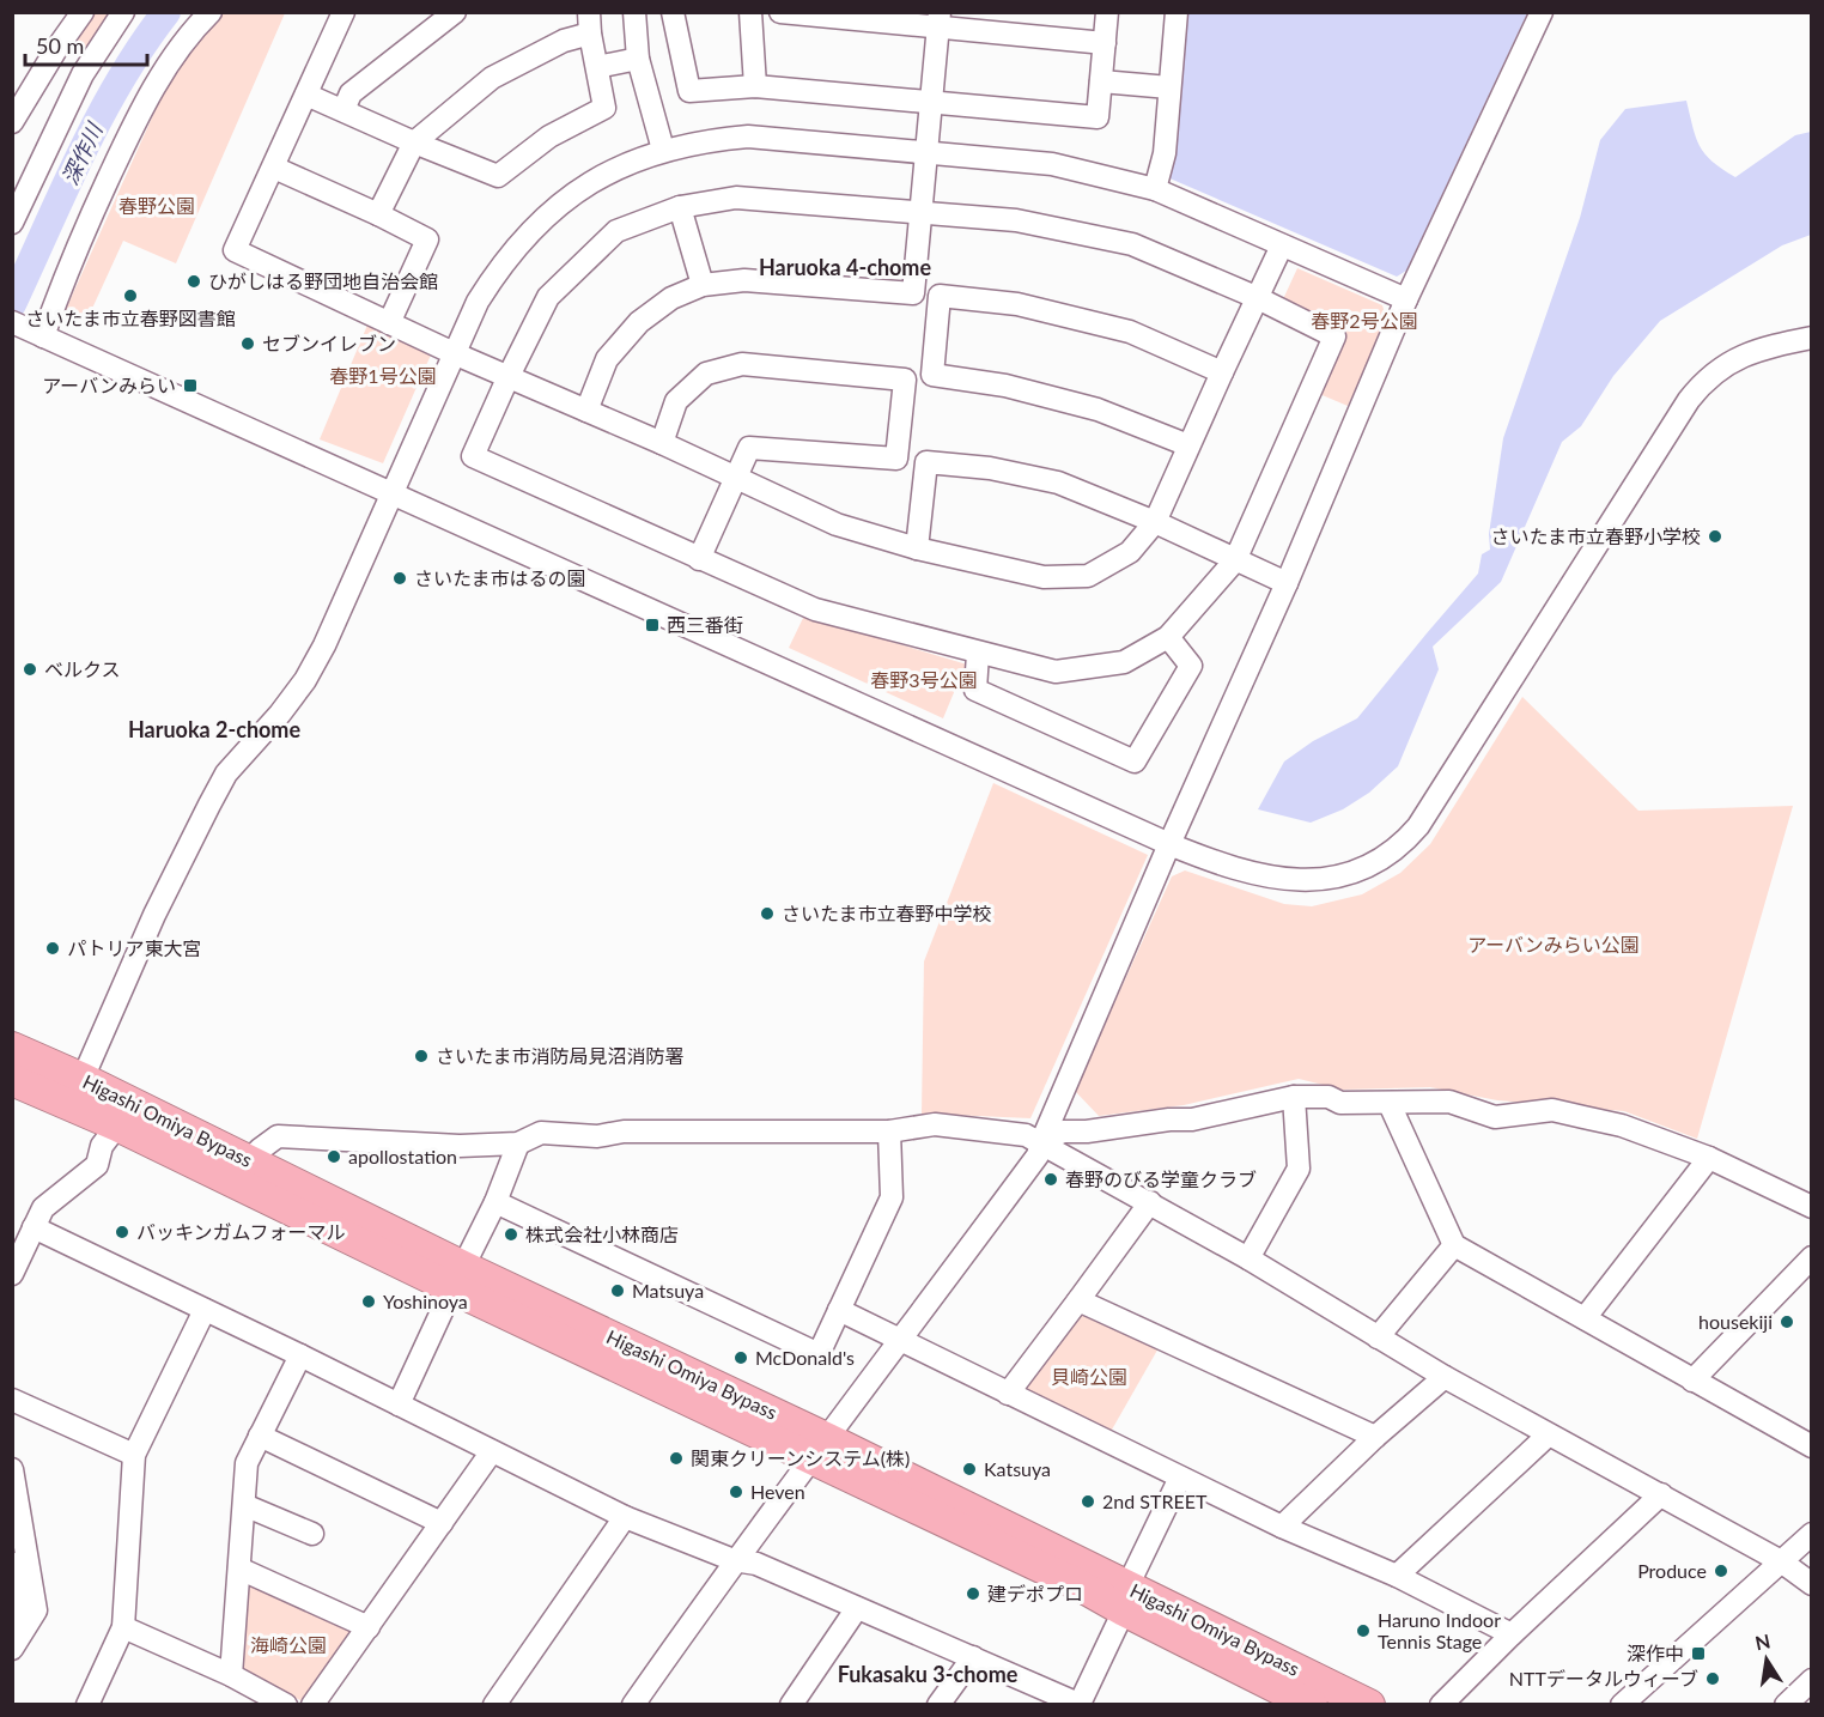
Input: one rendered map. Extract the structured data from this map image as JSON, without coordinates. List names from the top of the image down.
{
  "streets": {
    "highway": ["Higashi Omiya Bypass"]
  },
  "districts": ["Haruoka 4-chome", "Haruoka 2-chome", "Fukasaku 3-chome"],
  "water": ["深作川"],
  "parks": [
    "春野公園",
    "春野2号公園",
    "春野1号公園",
    "春野3号公園",
    "アーバンみらい公園",
    "貝崎公園",
    "海崎公園"
  ],
  "places": {
    "other": [
      "ひがしはる野団地自治会館",
      "さいたま市立春野図書館",
      "セブンイレブン",
      "さいたま市立春野小学校",
      "さいたま市はるの園",
      "ベルクス",
      "さいたま市立春野中学校",
      "パトリア東大宮",
      "さいたま市消防局見沼消防署",
      "apollostation",
      "春野のびる学童クラブ",
      "バッキンガムフォーマル",
      "株式会社小林商店",
      "Matsuya",
      "Yoshinoya",
      "housekiji",
      "McDonald's",
      "関東クリーンシステム(株)",
      "Katsuya",
      "Heven",
      "2nd STREET",
      "Produce",
      "建デポプロ",
      "Haruno Indoor Tennis Stage",
      "NTTデータルウィーブ"
    ],
    "transit": ["アーバンみらい", "西三番街", "深作中"]
  },
  "scale_bar": "50 m",
  "north": "top"
}
